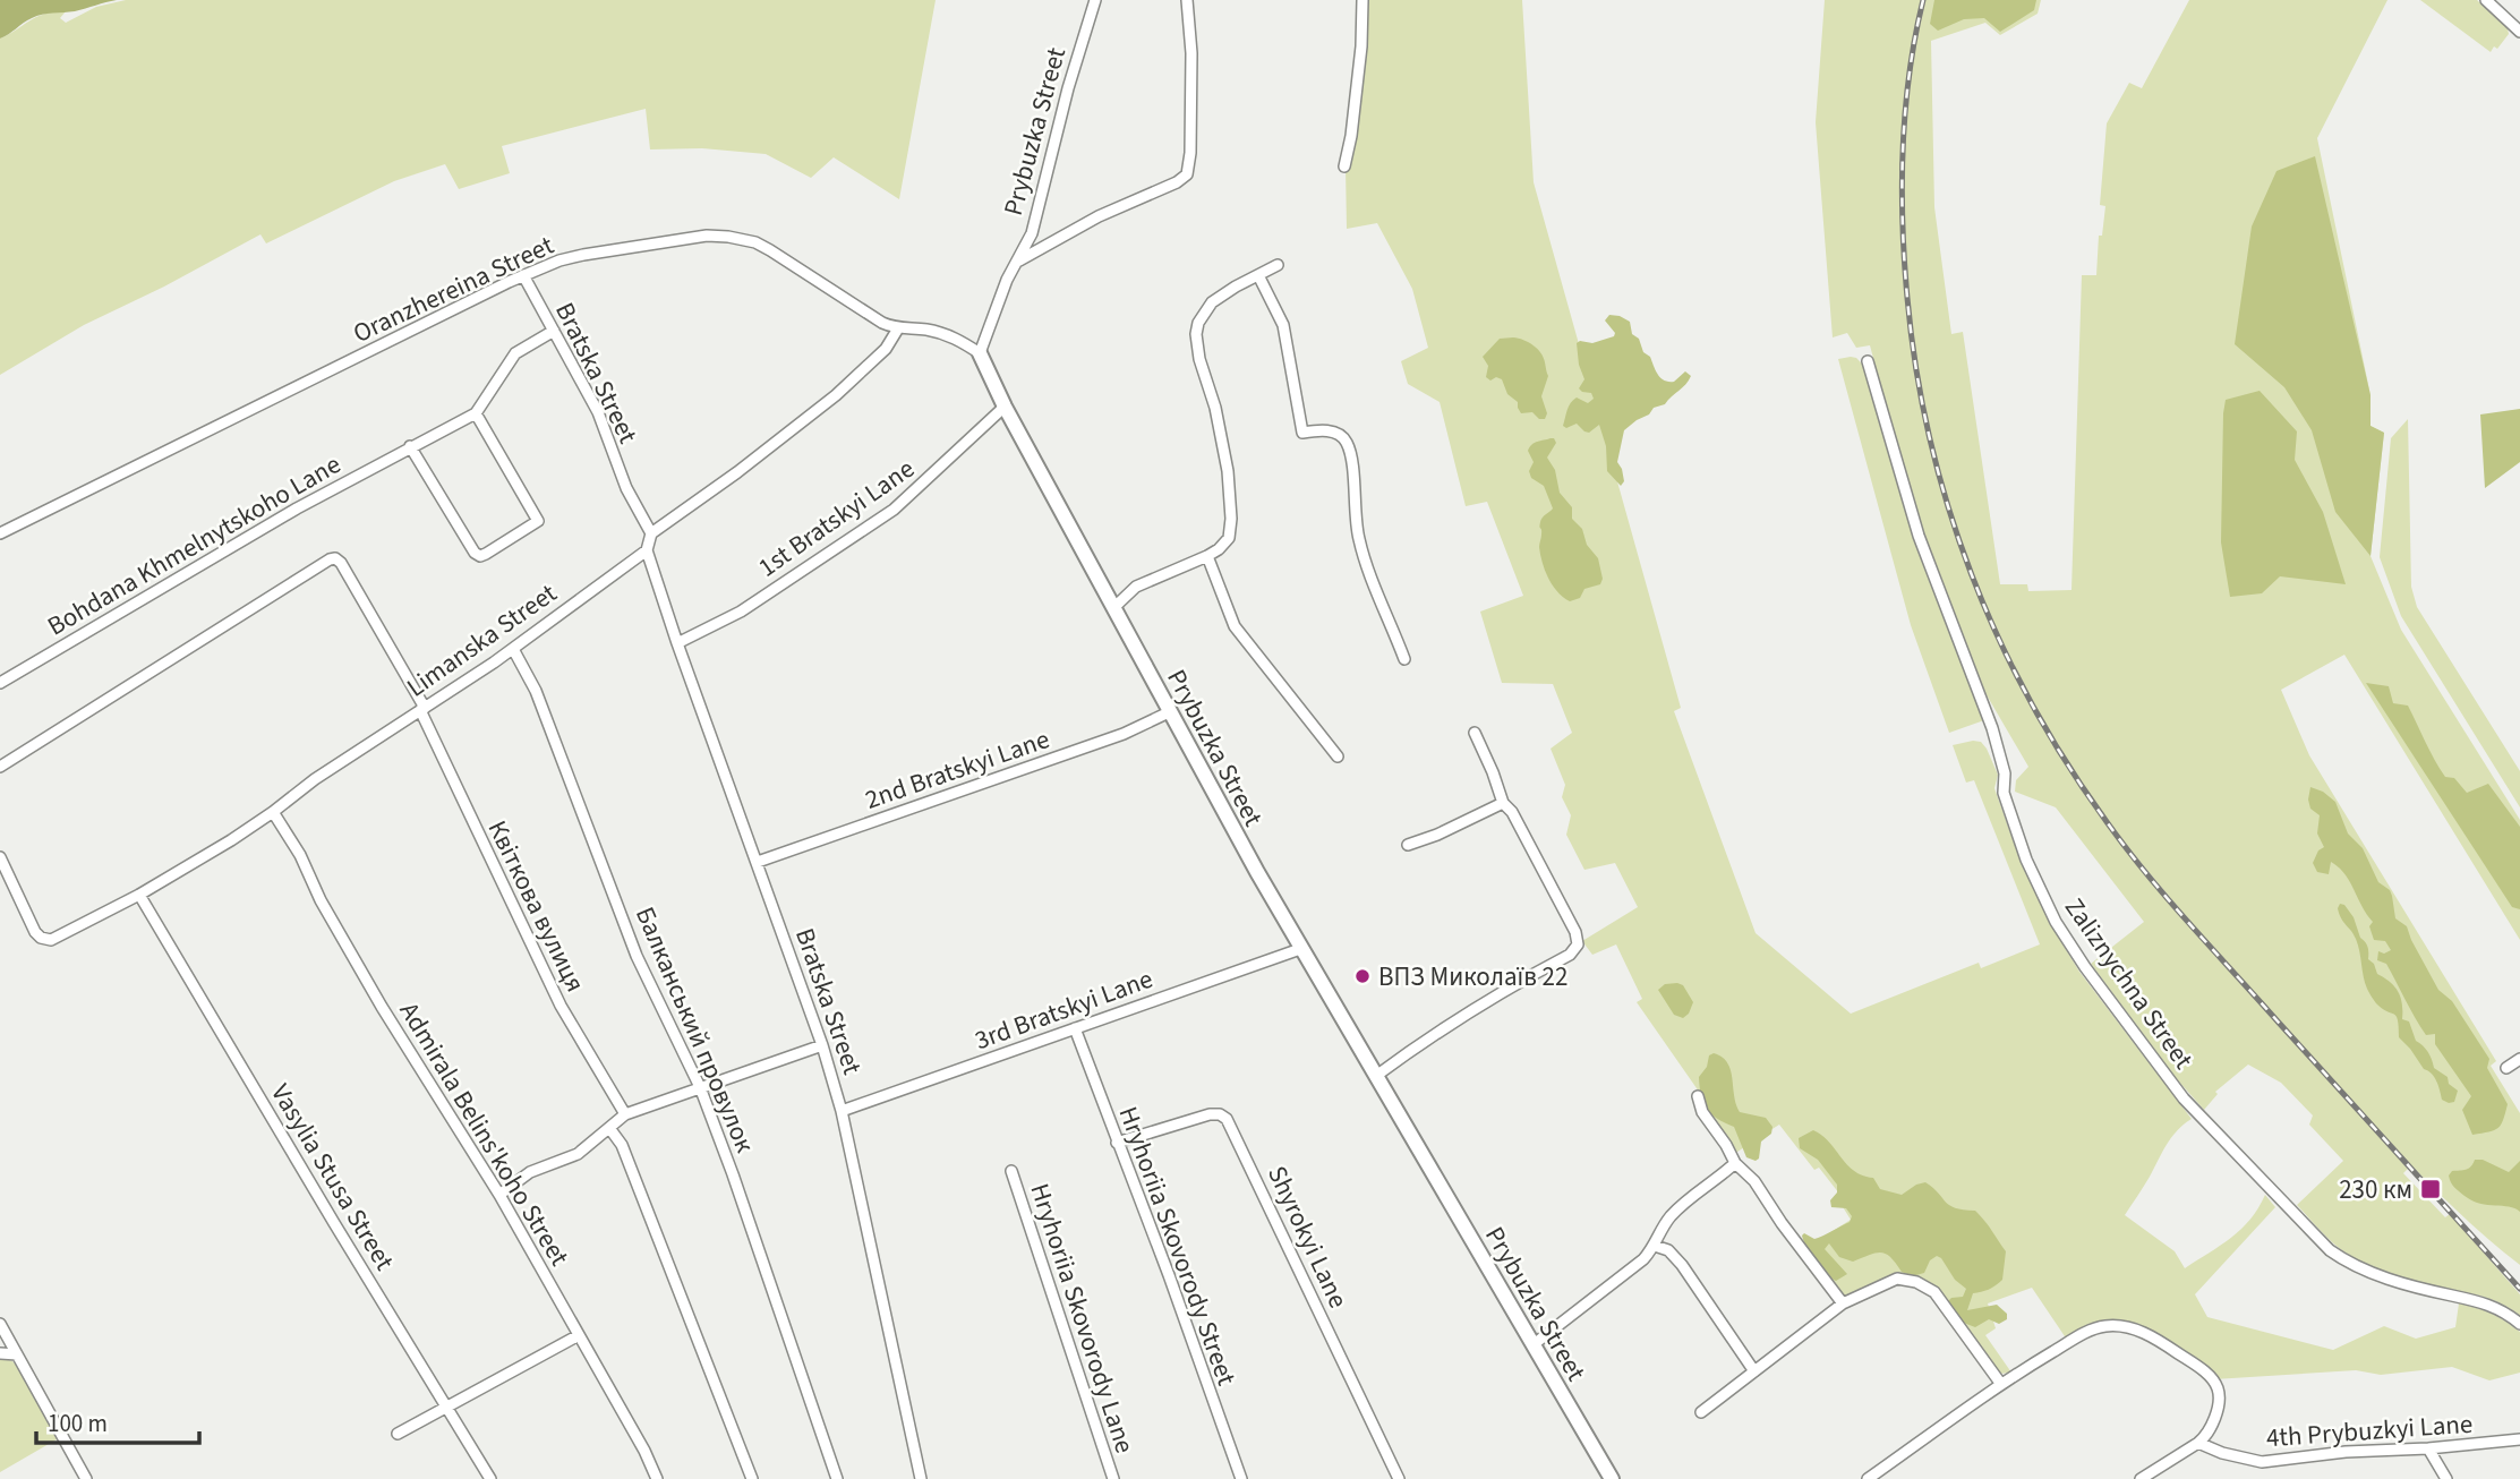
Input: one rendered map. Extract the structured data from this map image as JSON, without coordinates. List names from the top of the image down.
{
  "streets": {
    "street": [
      "Prybuzka Street",
      "Oranzhereina Street",
      "Bratska Street",
      "1st Bratskyi Lane",
      "Bohdana Khmelnytskoho Lane",
      "Limanska Street",
      "2nd Bratskyi Lane",
      "Квіткова вулиця",
      "Zaliznychna Street",
      "3rd Bratskyi Lane",
      "Балканський провулок",
      "Admirala Belins'koho Street",
      "Vasylia Stusa Street",
      "Shyrokyi Lane",
      "Hryhoriia Skovorody Street",
      "Hryhoriia Skovorody Lane",
      "4th Prybuzkyi Lane"
    ]
  },
  "crossings": [
    ["Prybuzka Street", "Oranzhereina Street"],
    ["Prybuzka Street", "1st Bratskyi Lane"],
    ["Prybuzka Street", "2nd Bratskyi Lane"],
    ["Prybuzka Street", "3rd Bratskyi Lane"],
    ["Oranzhereina Street", "Bratska Street"],
    ["Bratska Street", "1st Bratskyi Lane"],
    ["Bratska Street", "Bohdana Khmelnytskoho Lane"],
    ["Bratska Street", "Limanska Street"],
    ["Bratska Street", "2nd Bratskyi Lane"],
    ["Bratska Street", "3rd Bratskyi Lane"],
    ["Limanska Street", "Квіткова вулиця"],
    ["Limanska Street", "Балканський провулок"],
    ["Limanska Street", "Admirala Belins'koho Street"],
    ["Limanska Street", "Vasylia Stusa Street"],
    ["3rd Bratskyi Lane", "Hryhoriia Skovorody Street"],
    ["Shyrokyi Lane", "Hryhoriia Skovorody Street"]
  ],
  "places": {
    "other": ["ВПЗ Миколаїв 22"],
    "transit": ["230 км"]
  },
  "scale_bar": "100 m"
}
